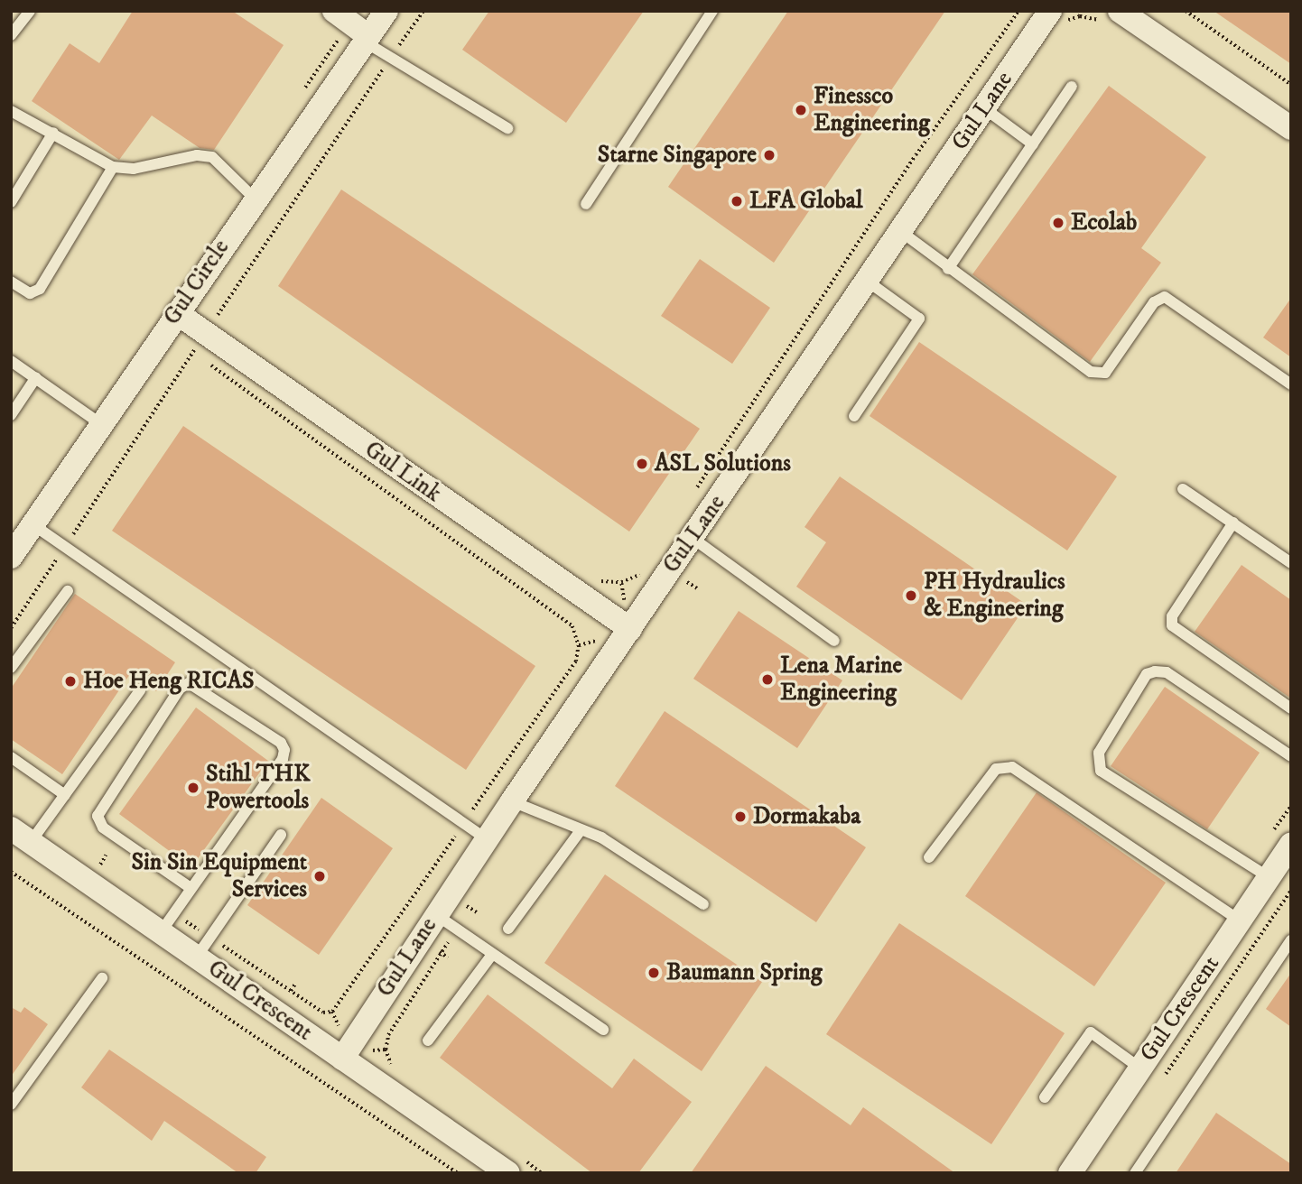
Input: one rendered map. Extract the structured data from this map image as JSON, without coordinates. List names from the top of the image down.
{
  "streets": {
    "street": [
      "Gul Lane",
      "Gul Circle",
      "Gul Link",
      "Gul Crescent"
    ]
  },
  "crossings": [
    ["Gul Lane", "Gul Link"],
    ["Gul Lane", "Gul Crescent"],
    ["Gul Circle", "Gul Link"]
  ],
  "places": [
    "Finessco Engineering",
    "Starne Singapore",
    "LFA Global",
    "Ecolab",
    "ASL Solutions",
    "PH Hydraulics & Engineering",
    "Lena Marine Engineering",
    "Hoe Heng RICAS",
    "Stihl THK Powertools",
    "Dormakaba",
    "Sin Sin Equipment Services",
    "Baumann Spring"
  ]
}
